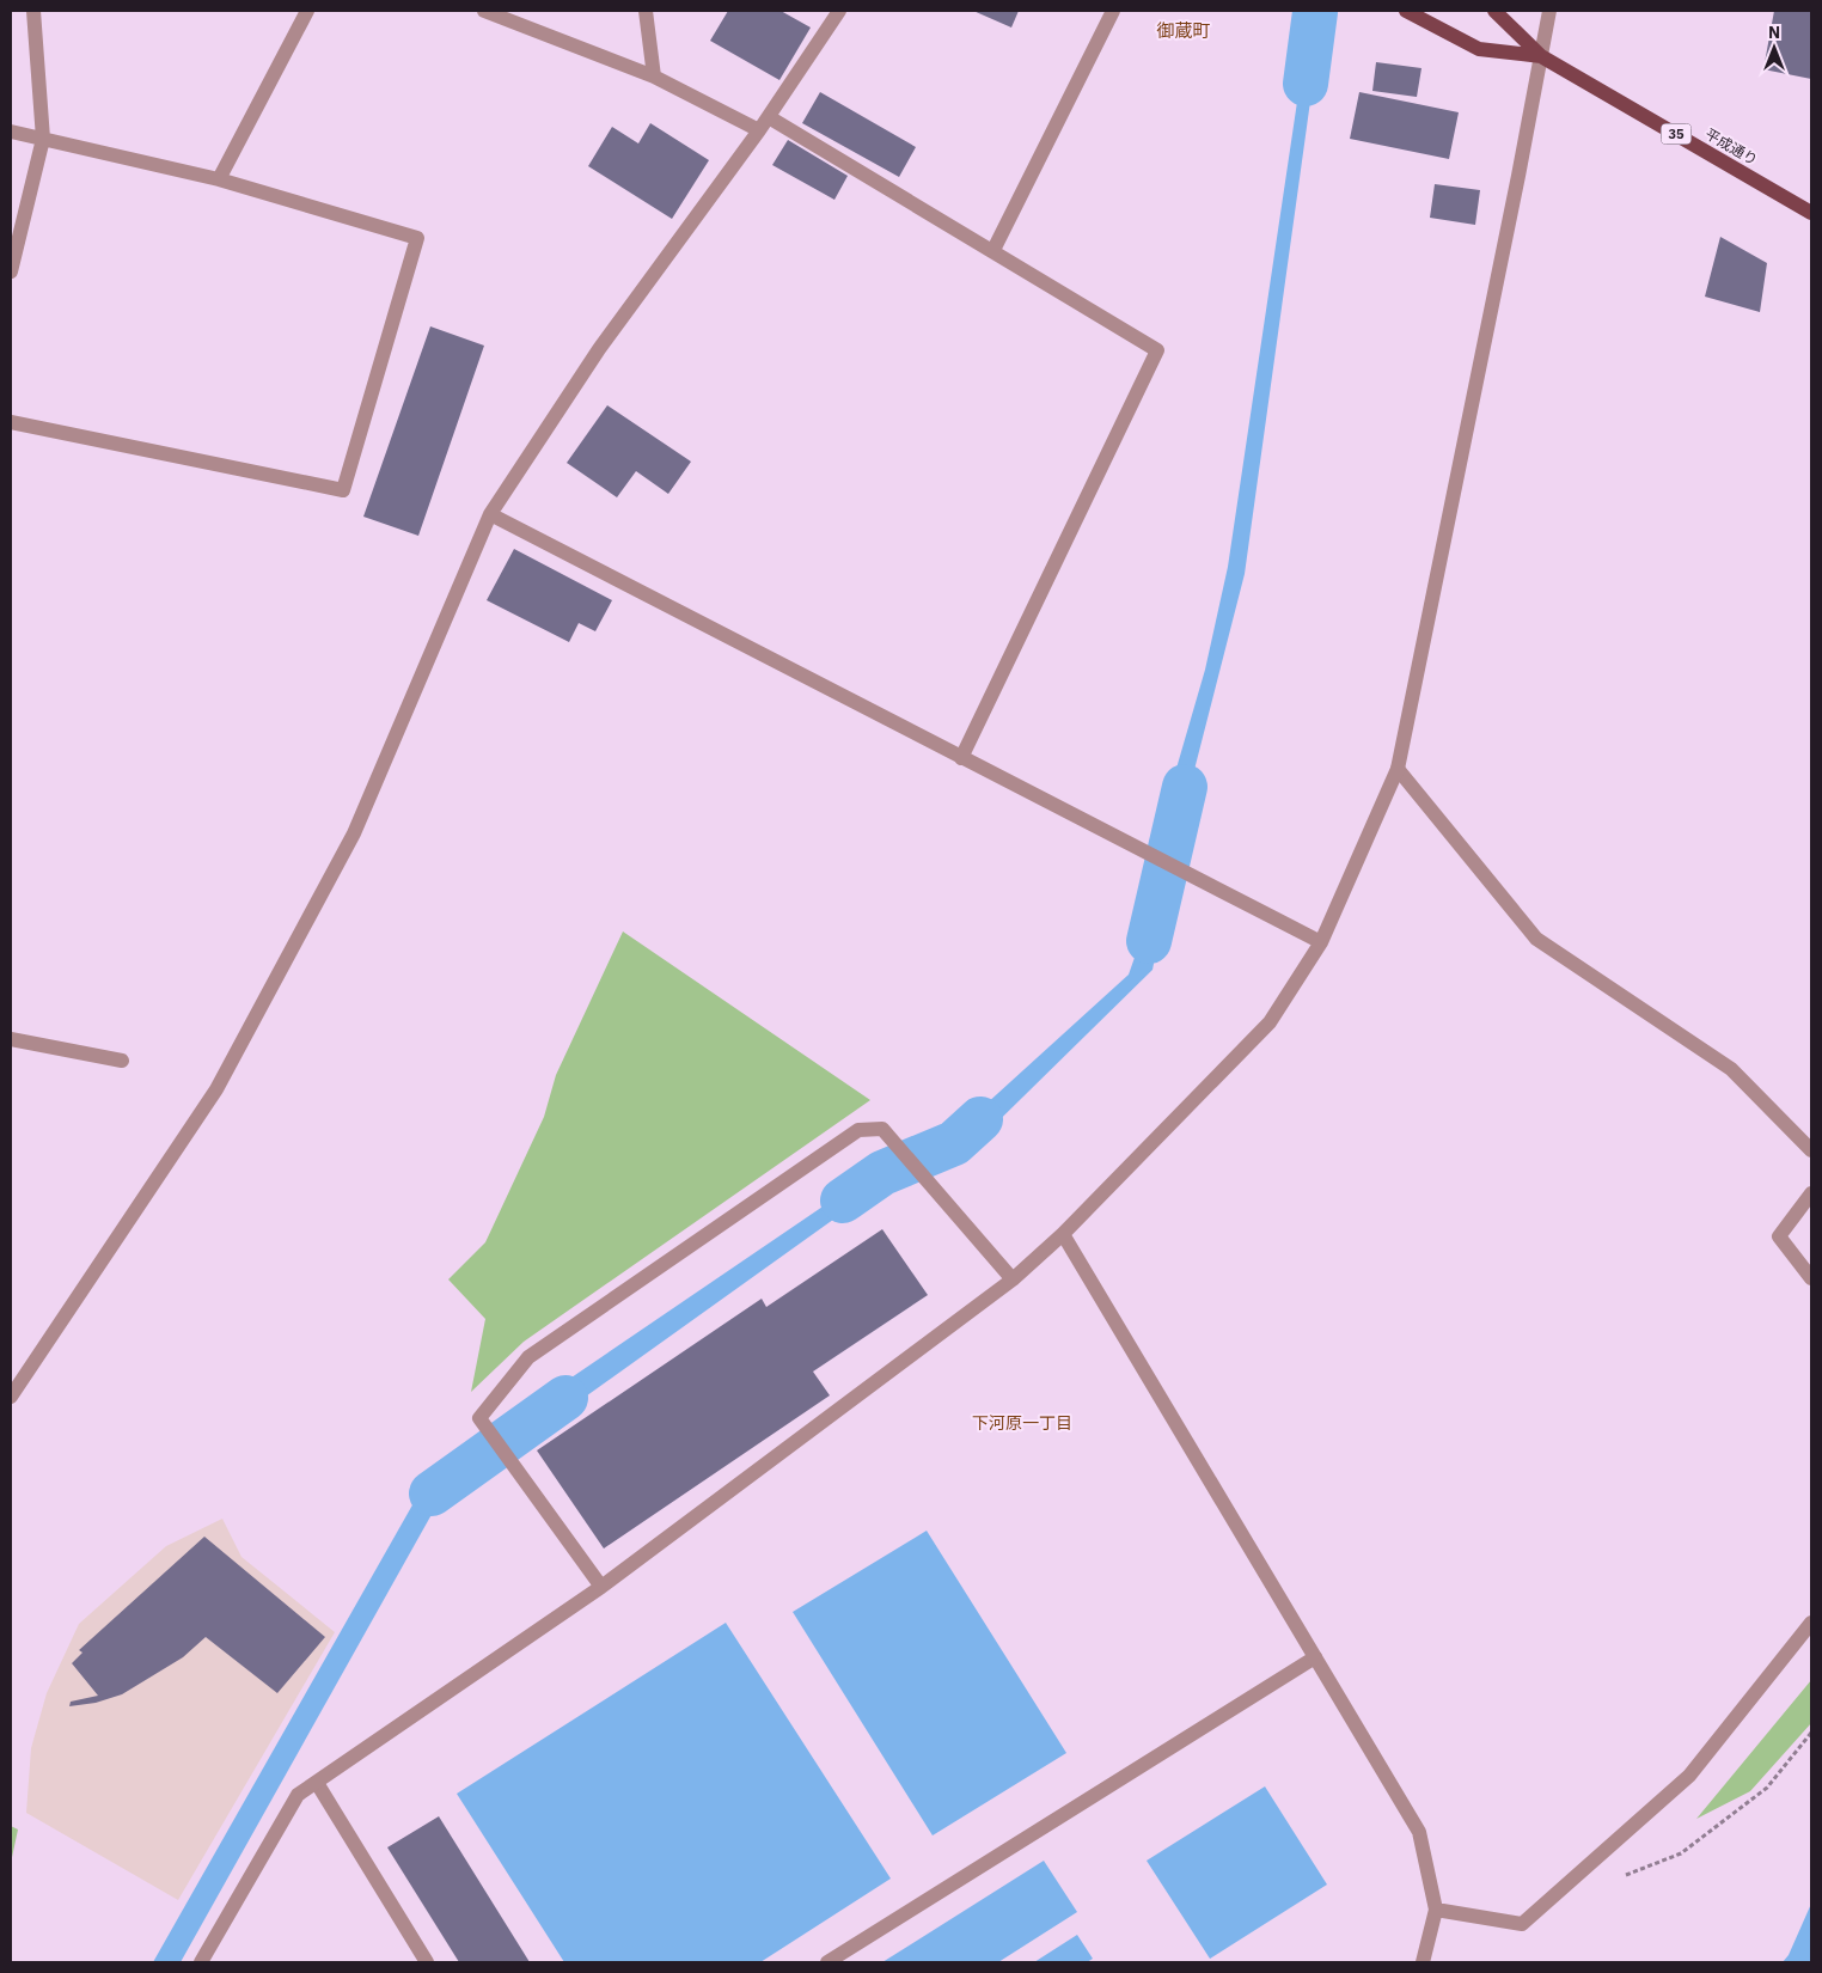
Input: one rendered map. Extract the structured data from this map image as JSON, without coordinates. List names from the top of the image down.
{
  "streets": {
    "main road": ["35", "平成通り"]
  },
  "districts": ["御蔵町", "下河原一丁目"],
  "north": "top"
}
